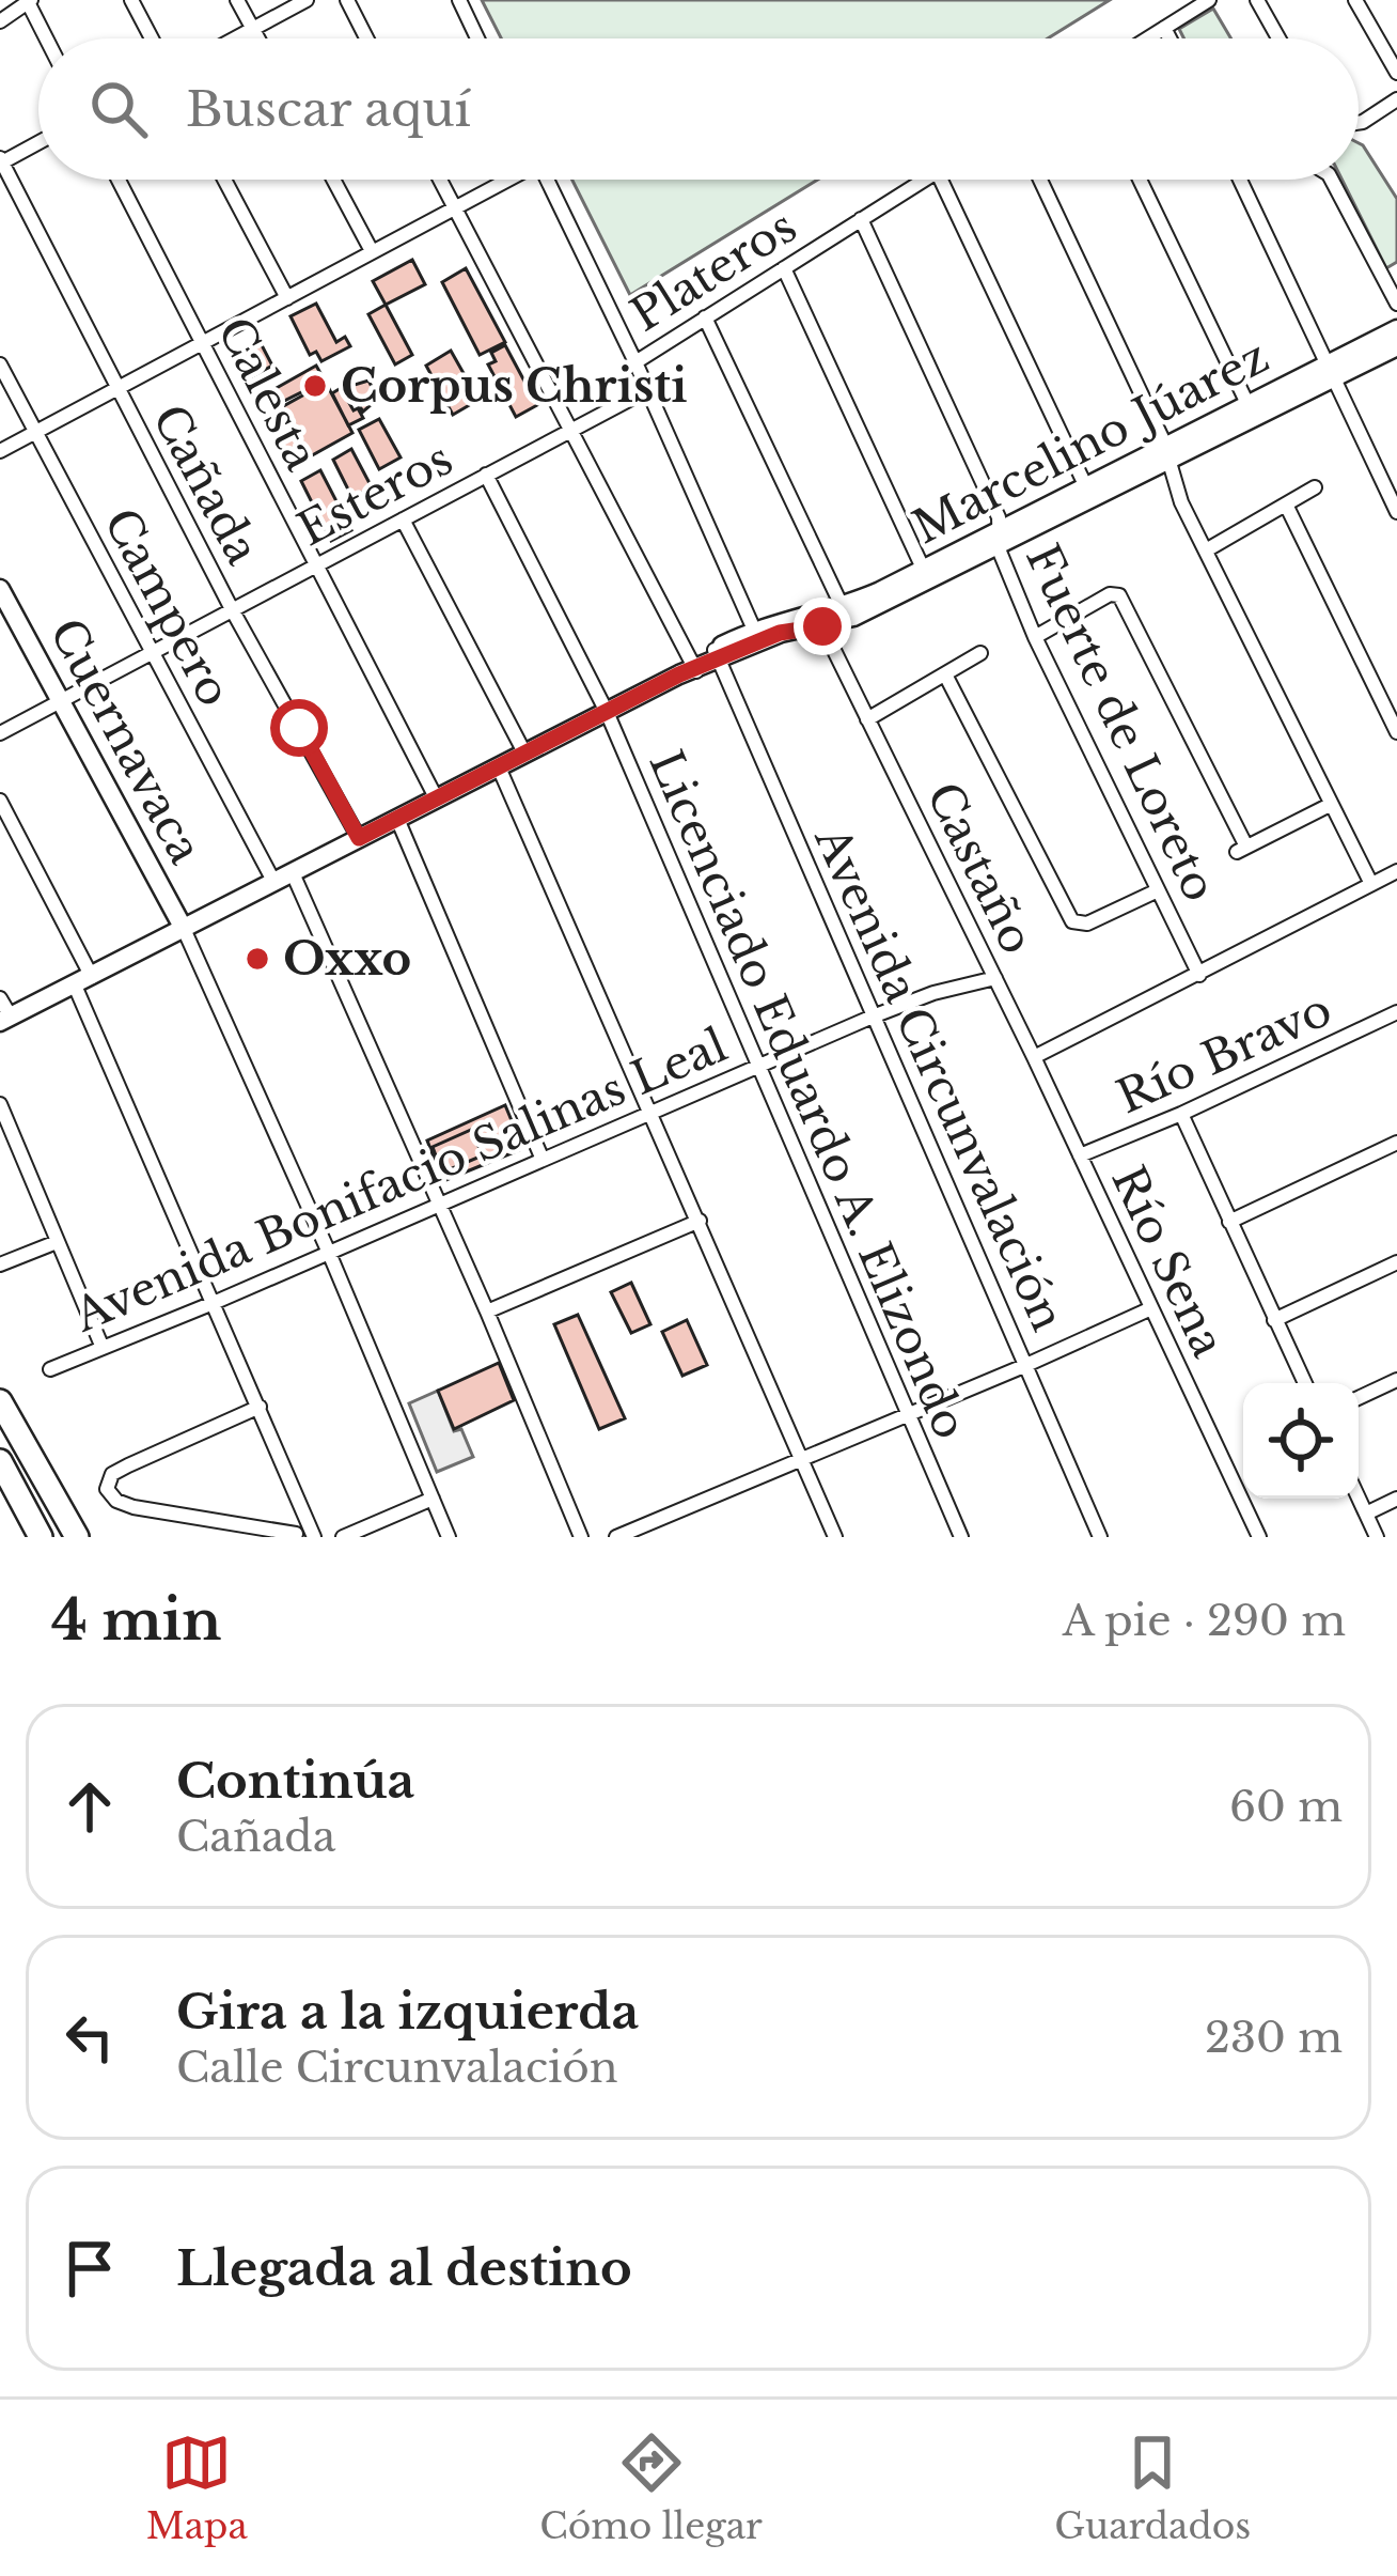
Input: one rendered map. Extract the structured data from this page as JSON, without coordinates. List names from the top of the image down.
{
  "streets": {
    "street": [
      "Plateros",
      "Calesta",
      "Marcelino Júarez",
      "Cañada",
      "Esteros",
      "Campero",
      "Fuerte de Loreto",
      "Cuernavaca",
      "Castaño",
      "Río Bravo",
      "Avenida Circunvalación",
      "Licenciado Eduardo A. Elizondo",
      "Avenida Bonifacio Salinas Leal",
      "Río Sena"
    ]
  },
  "crossings": [
    ["Plateros", "Fuerte de Loreto"],
    ["Calesta", "Esteros"],
    ["Marcelino Júarez", "Fuerte de Loreto"],
    ["Marcelino Júarez", "Castaño"],
    ["Cañada", "Esteros"],
    ["Esteros", "Campero"],
    ["Esteros", "Cuernavaca"],
    ["Esteros", "Licenciado Eduardo A. Elizondo"],
    ["Campero", "Avenida Bonifacio Salinas Leal"],
    ["Castaño", "Río Bravo"],
    ["Castaño", "Avenida Bonifacio Salinas Leal"],
    ["Castaño", "Río Sena"],
    ["Río Bravo", "Río Sena"],
    ["Avenida Circunvalación", "Avenida Bonifacio Salinas Leal"],
    ["Licenciado Eduardo A. Elizondo", "Avenida Bonifacio Salinas Leal"]
  ],
  "places": ["Corpus Christi", "Oxxo"],
  "page": {
    "search": "Buscar aquí",
    "heading": ["4 min", "A pie · 290 m"],
    "list": [
      ["Continúa", "Cañada", "60 m"],
      ["Gira a la izquierda", "Calle Circunvalación", "230 m"],
      "Llegada al destino"
    ],
    "nav": ["Mapa", "Cómo llegar", "Guardados"]
  }
}
